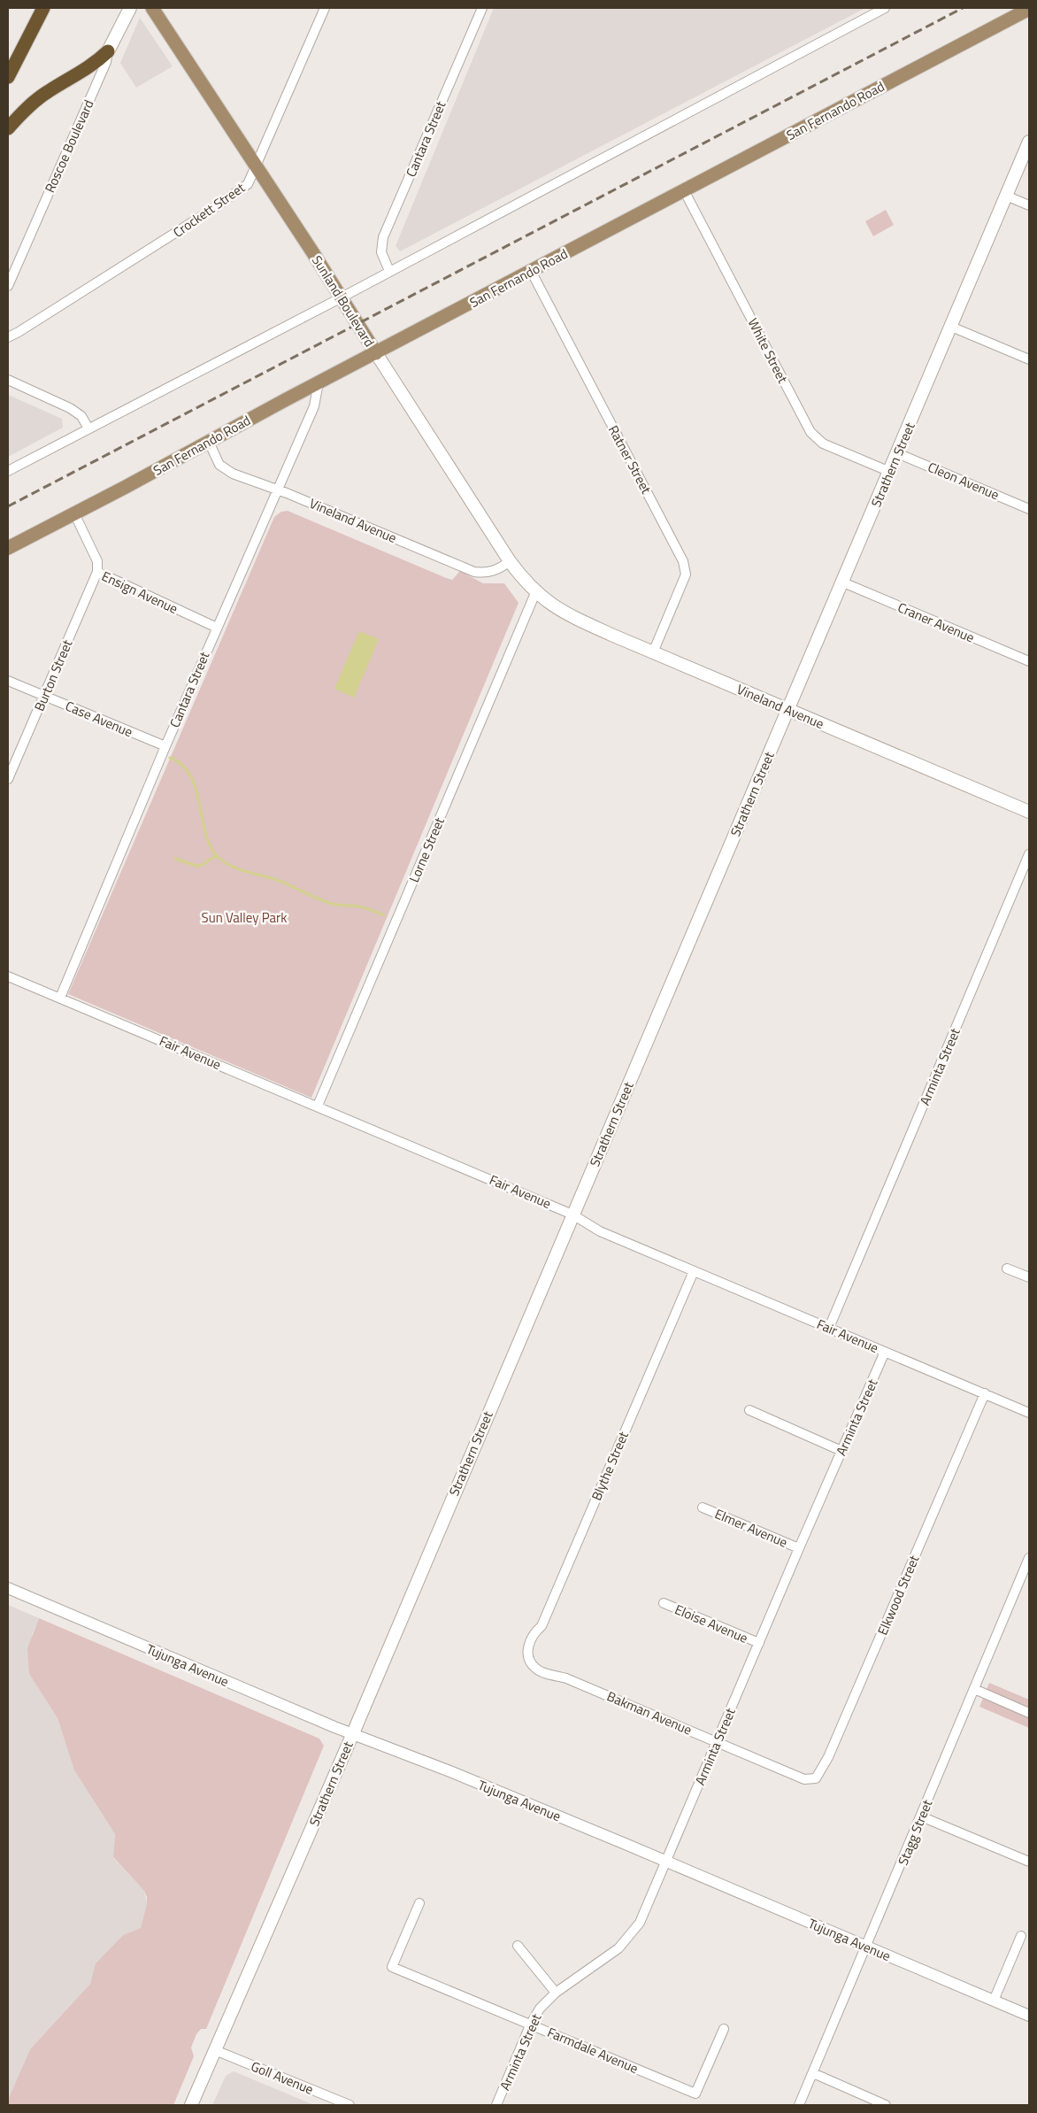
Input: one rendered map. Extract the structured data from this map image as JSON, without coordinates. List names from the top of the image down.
{
  "streets": {
    "main road": [
      "San Fernando Road",
      "Roscoe Boulevard",
      "Sunland Boulevard",
      "Strathern Street",
      "Vineland Avenue"
    ],
    "street": [
      "Cantara Street",
      "Crockett Street",
      "White Street",
      "Ratner Street",
      "Cleon Avenue",
      "Ensign Avenue",
      "Craner Avenue",
      "Burton Street",
      "Case Avenue",
      "Lorne Street",
      "Fair Avenue",
      "Arminta Street",
      "Blythe Street",
      "Elmer Avenue",
      "Elkwood Street",
      "Eloise Avenue",
      "Tujunga Avenue",
      "Bakman Avenue",
      "Stagg Street",
      "Farmdale Avenue",
      "Goll Avenue"
    ]
  },
  "crossings": [
    ["San Fernando Road", "Cantara Street"],
    ["San Fernando Road", "Sunland Boulevard"],
    ["San Fernando Road", "White Street"],
    ["San Fernando Road", "Ratner Street"],
    ["San Fernando Road", "Vineland Avenue"],
    ["San Fernando Road", "Ensign Avenue"],
    ["Cantara Street", "Vineland Avenue"],
    ["Cantara Street", "Ensign Avenue"],
    ["Cantara Street", "Case Avenue"],
    ["Cantara Street", "Fair Avenue"],
    ["Crockett Street", "Sunland Boulevard"],
    ["Sunland Boulevard", "Vineland Avenue"],
    ["Sunland Boulevard", "Lorne Street"],
    ["White Street", "Strathern Street"],
    ["Ratner Street", "Vineland Avenue"],
    ["Strathern Street", "Cleon Avenue"],
    ["Strathern Street", "Vineland Avenue"],
    ["Strathern Street", "Craner Avenue"],
    ["Strathern Street", "Fair Avenue"],
    ["Strathern Street", "Tujunga Avenue"],
    ["Strathern Street", "Goll Avenue"],
    ["Vineland Avenue", "Lorne Street"],
    ["Ensign Avenue", "Burton Street"],
    ["Burton Street", "Case Avenue"],
    ["Lorne Street", "Fair Avenue"],
    ["Fair Avenue", "Arminta Street"],
    ["Fair Avenue", "Blythe Street"],
    ["Fair Avenue", "Elkwood Street"],
    ["Arminta Street", "Elmer Avenue"],
    ["Arminta Street", "Eloise Avenue"],
    ["Arminta Street", "Tujunga Avenue"],
    ["Arminta Street", "Bakman Avenue"],
    ["Arminta Street", "Farmdale Avenue"],
    ["Blythe Street", "Bakman Avenue"],
    ["Elkwood Street", "Bakman Avenue"],
    ["Tujunga Avenue", "Stagg Street"]
  ],
  "parks": ["Sun Valley Park"]
}
